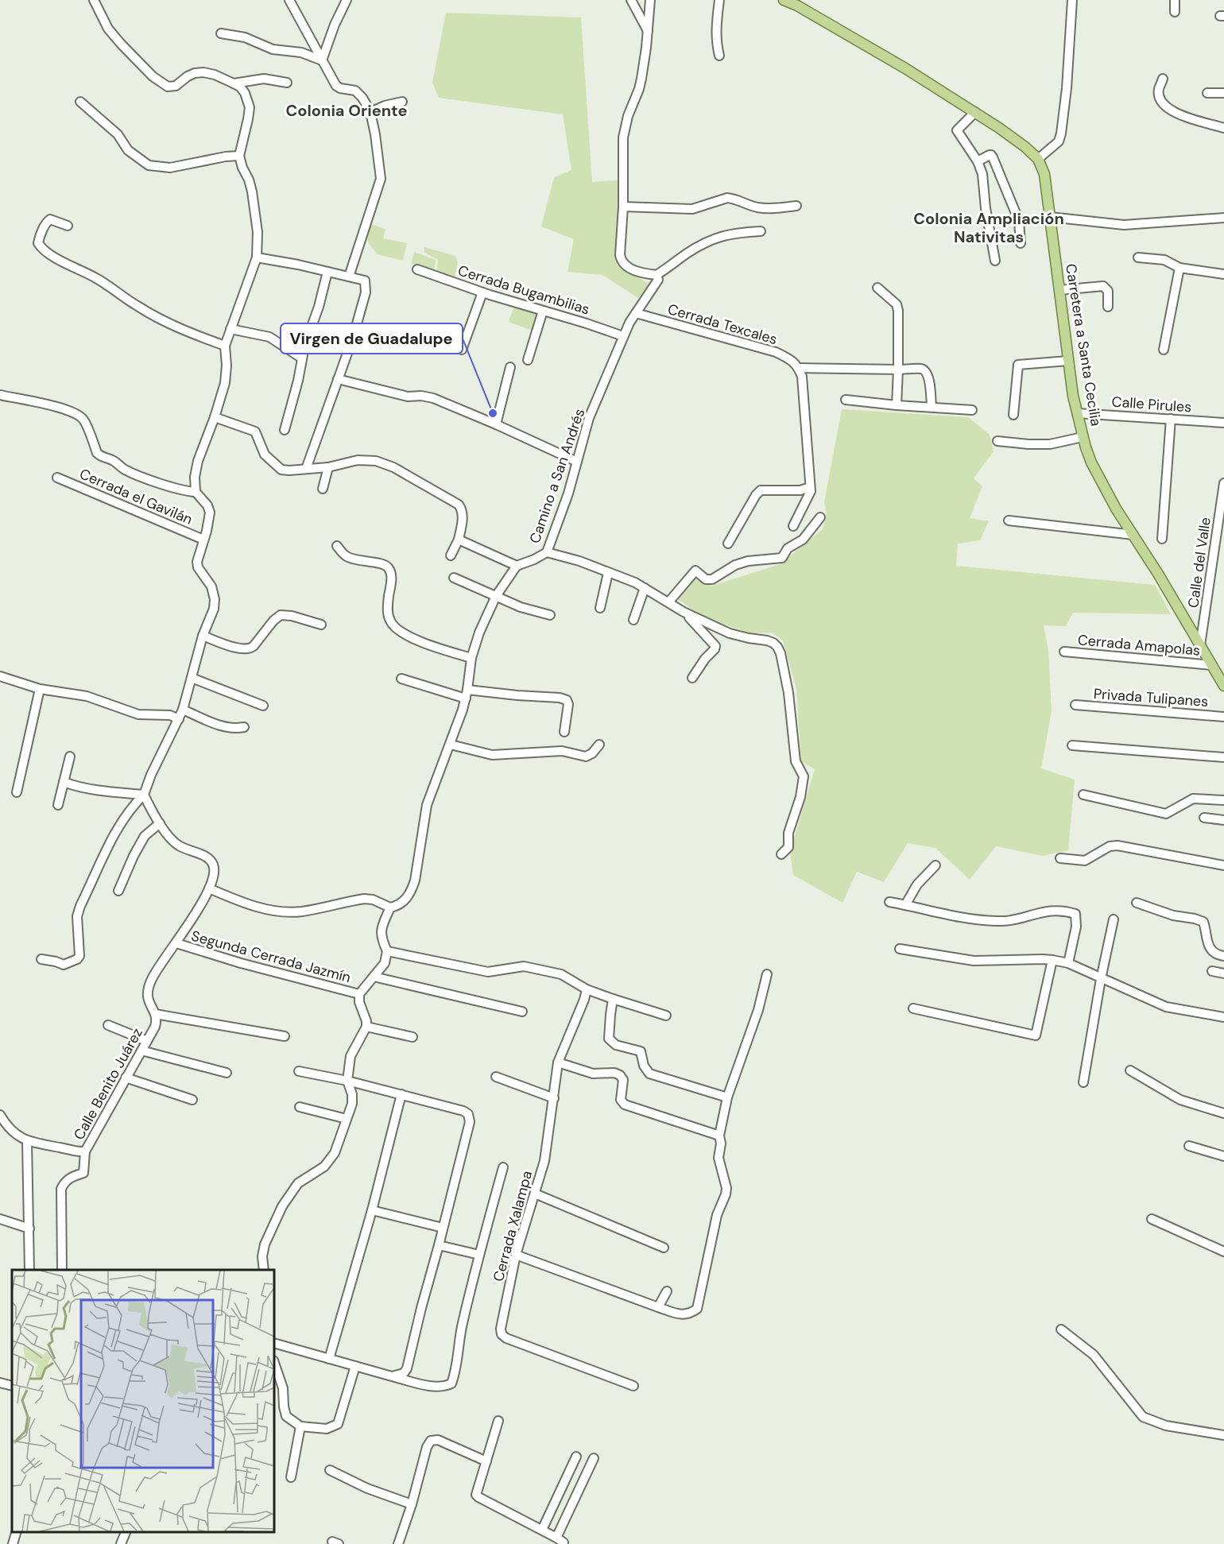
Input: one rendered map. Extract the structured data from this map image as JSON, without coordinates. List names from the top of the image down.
{
  "streets": {
    "main road": ["Carretera a Santa Cecilia"],
    "street": [
      "Cerrada Bugambilias",
      "Cerrada Texcales",
      "Calle Pirules",
      "Camino a San Andrés",
      "Cerrada el Gavilán",
      "Calle del Valle",
      "Cerrada Amapolas",
      "Privada Tulipanes",
      "Segunda Cerrada Jazmín",
      "Calle Benito Juárez",
      "Cerrada Xalampa"
    ]
  },
  "crossings": [
    ["Cerrada Bugambilias", "Camino a San Andrés"],
    ["Cerrada Texcales", "Camino a San Andrés"],
    ["Carretera a Santa Cecilia", "Calle Pirules"],
    ["Carretera a Santa Cecilia", "Calle del Valle"],
    ["Carretera a Santa Cecilia", "Cerrada Amapolas"]
  ],
  "districts": ["Colonia Oriente", "Colonia Ampliación Nativitas"],
  "places": ["Virgen de Guadalupe"]
}
